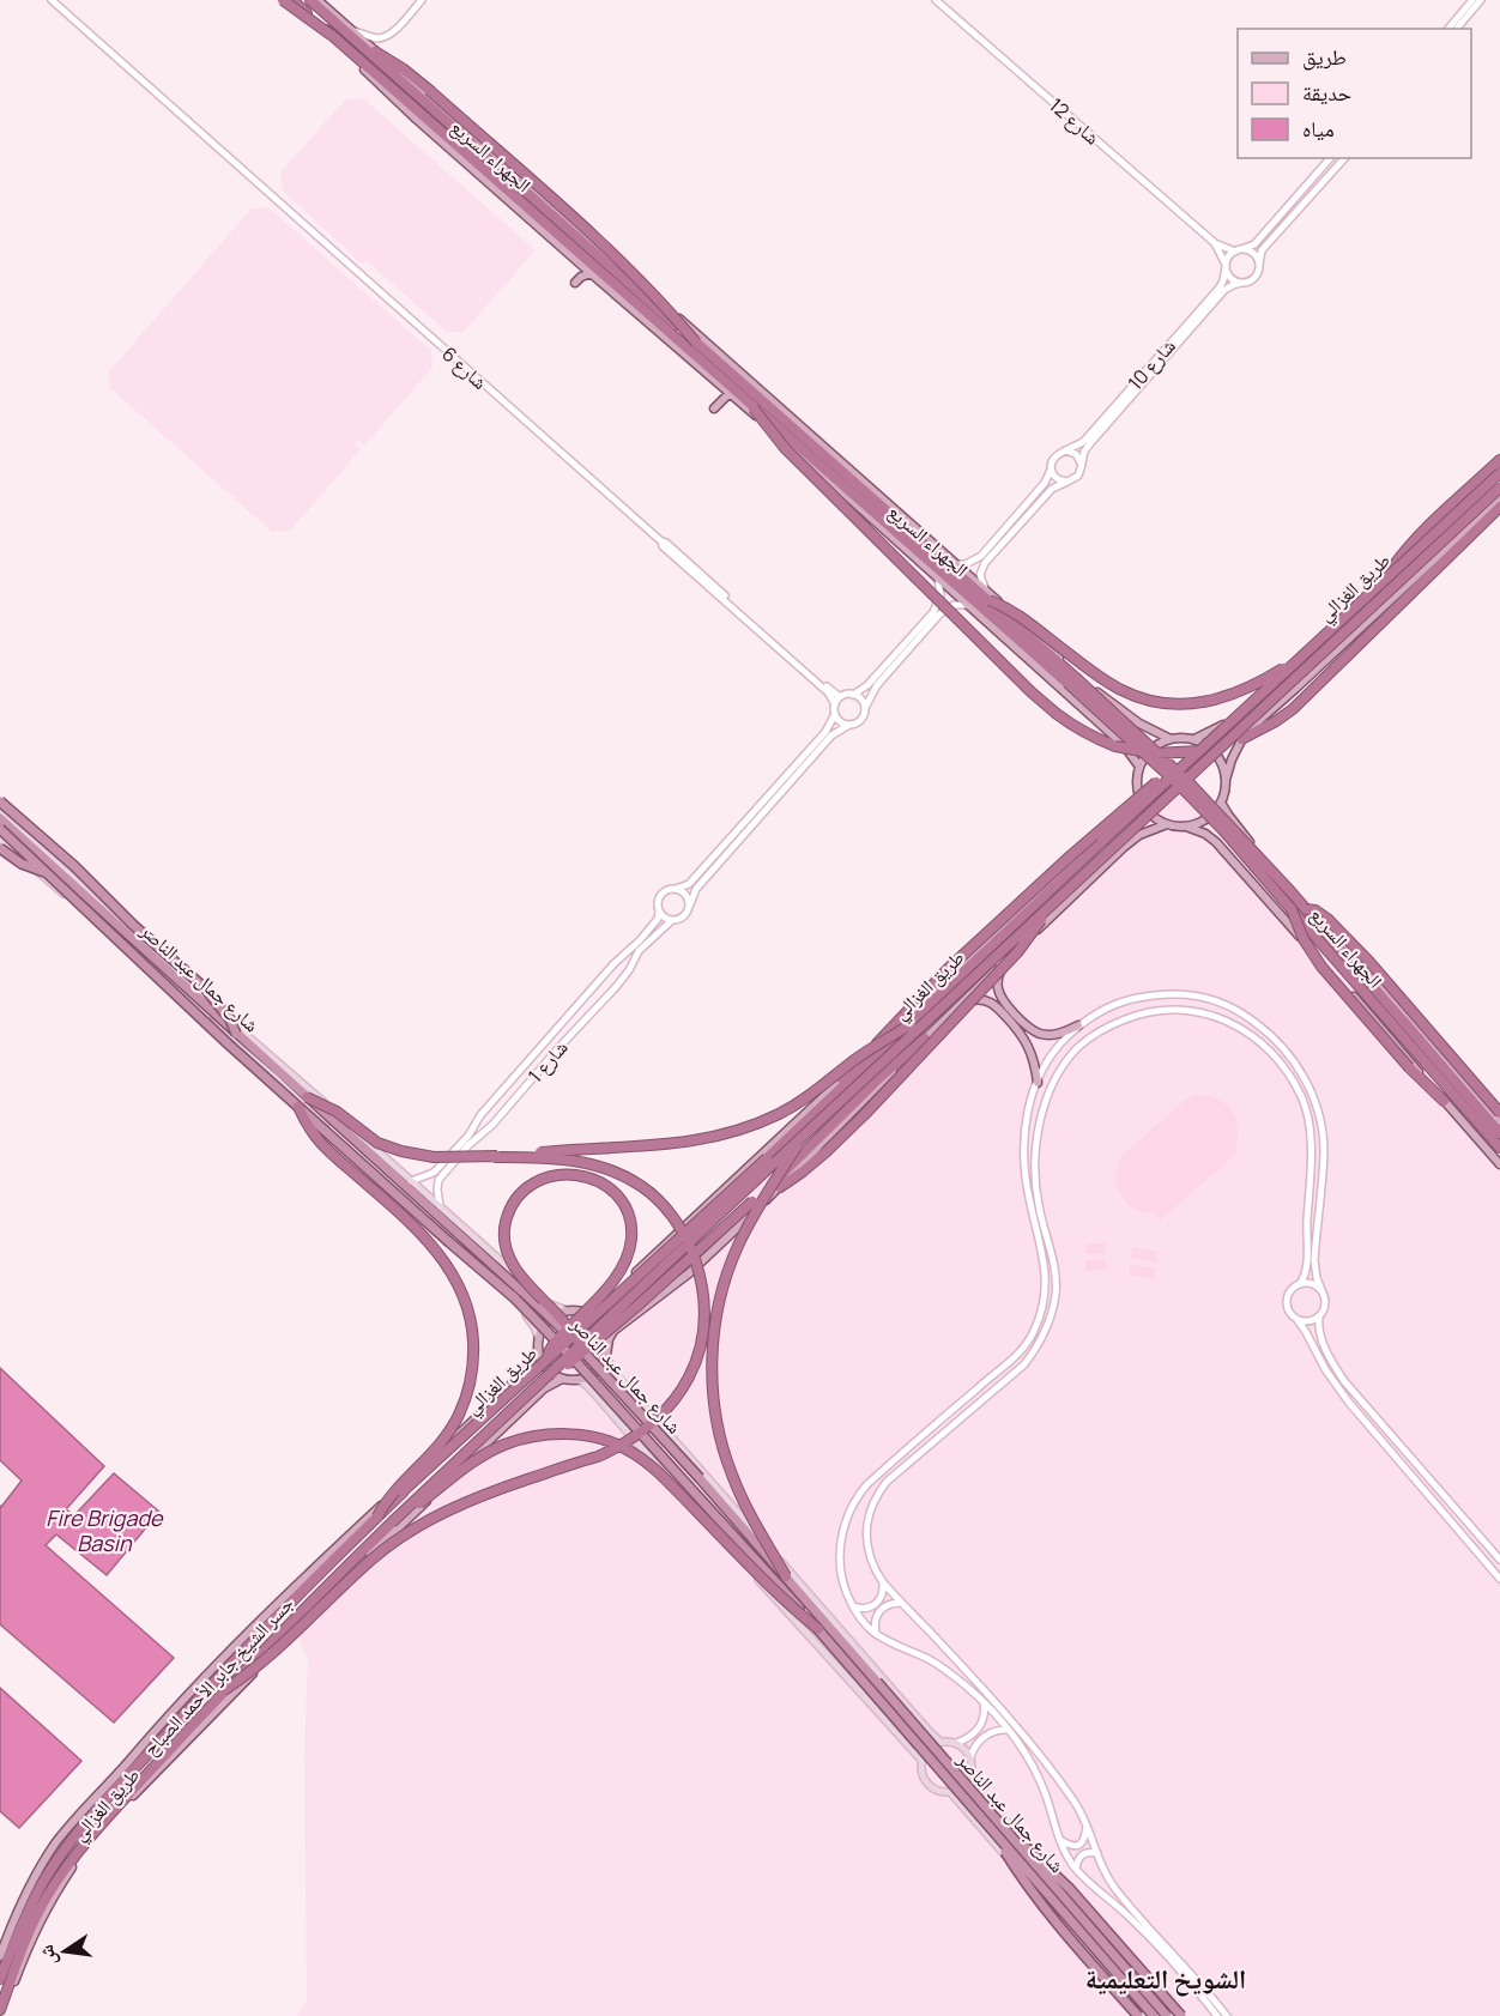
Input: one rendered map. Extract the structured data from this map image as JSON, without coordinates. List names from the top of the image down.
{
  "streets": {
    "highway": [
      "الجهراء السريع",
      "طريق الغزالي",
      "شارع جمال عبد الناصر",
      "جسر الشيخ جابر الأحمد الصباح"
    ],
    "street": [
      "شارع 12",
      "شارع 10",
      "شارع 6",
      "شارع 1"
    ]
  },
  "crossings": [
    ["شارع 12", "شارع 10"],
    ["الجهراء السريع", "طريق الغزالي"],
    ["طريق الغزالي", "شارع جمال عبد الناصر"],
    ["طريق الغزالي", "جسر الشيخ جابر الأحمد الصباح"]
  ],
  "districts": ["الشويخ التعليمية"],
  "water": ["Fire Brigade Basin"],
  "legend": ["طريق", "حديقة", "مياه"],
  "north": "left"
}
